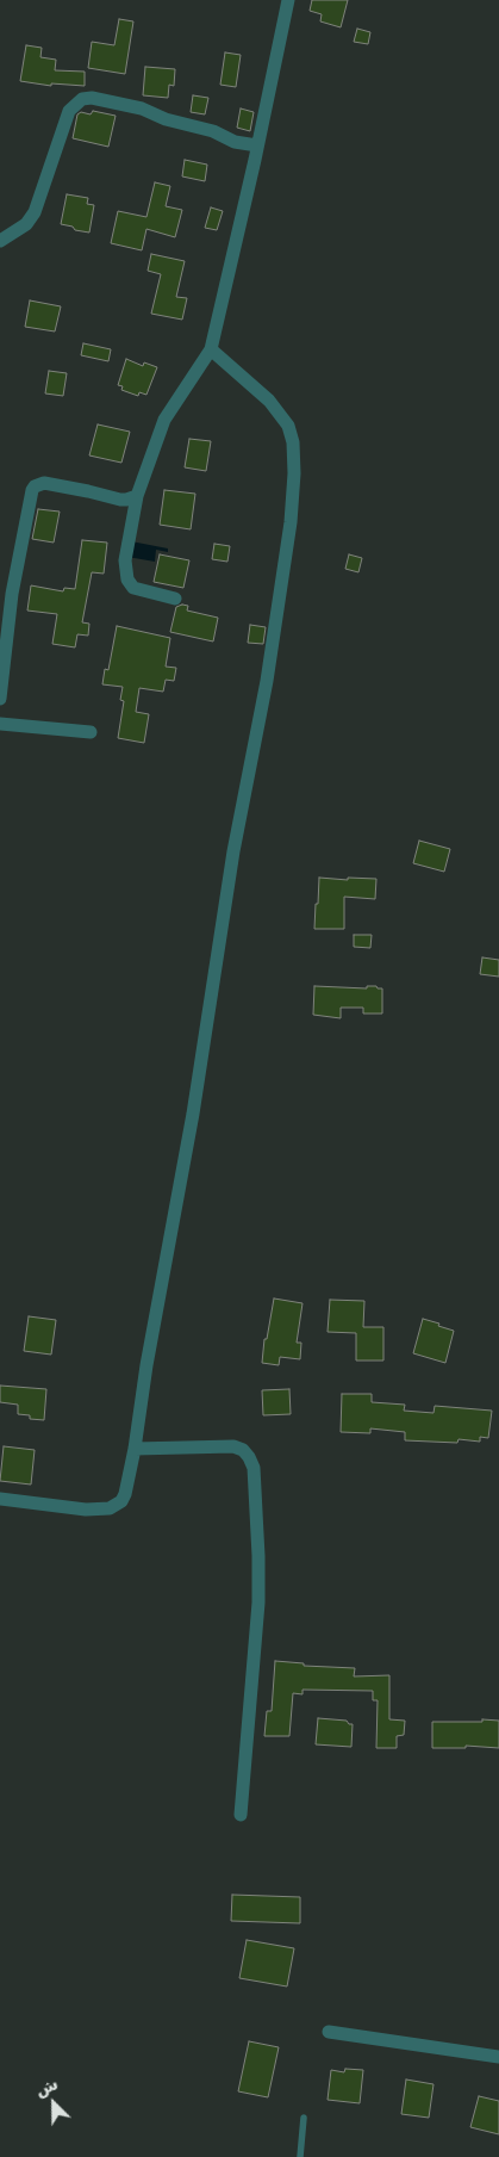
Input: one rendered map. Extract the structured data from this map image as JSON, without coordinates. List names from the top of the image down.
{
  "north": "top left"
}
